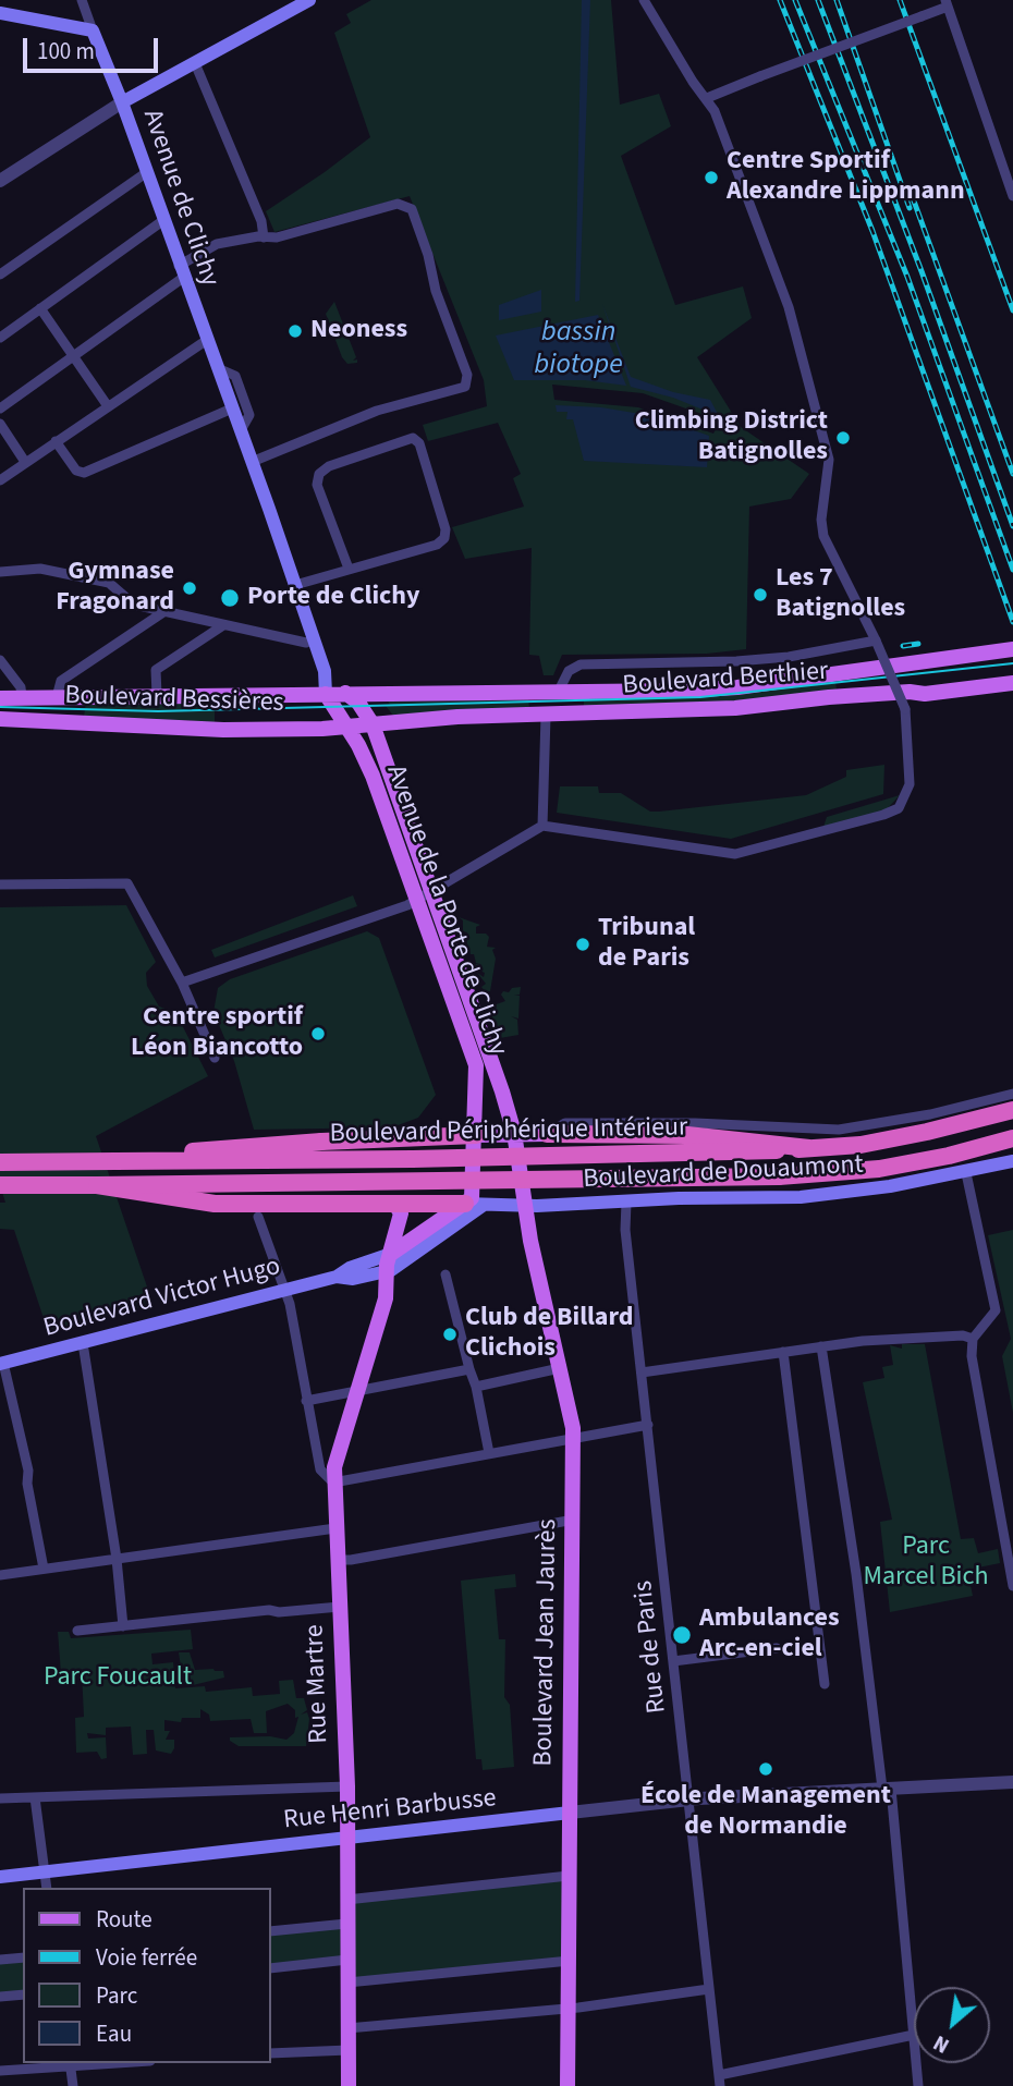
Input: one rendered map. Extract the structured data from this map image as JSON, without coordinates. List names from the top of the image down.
{
  "streets": {
    "highway": ["Boulevard Périphérique Intérieur"],
    "main road": [
      "Avenue de Clichy",
      "Boulevard Berthier",
      "Boulevard Bessières",
      "Avenue de la Porte de Clichy",
      "Boulevard de Douaumont",
      "Boulevard Victor Hugo",
      "Boulevard Jean Jaurès",
      "Rue Martre",
      "Rue Henri Barbusse"
    ],
    "street": ["Rue de Paris"]
  },
  "crossings": [
    ["Avenue de Clichy", "Boulevard Berthier"],
    ["Avenue de Clichy", "Boulevard Bessières"],
    ["Avenue de Clichy", "Avenue de la Porte de Clichy"],
    ["Boulevard Berthier", "Boulevard Bessières"],
    ["Boulevard Berthier", "Avenue de la Porte de Clichy"],
    ["Boulevard Bessières", "Avenue de la Porte de Clichy"],
    ["Avenue de la Porte de Clichy", "Boulevard de Douaumont"],
    ["Avenue de la Porte de Clichy", "Boulevard Jean Jaurès"],
    ["Boulevard de Douaumont", "Boulevard Jean Jaurès"],
    ["Boulevard de Douaumont", "Rue de Paris"],
    ["Boulevard Victor Hugo", "Rue Martre"],
    ["Boulevard Jean Jaurès", "Rue Henri Barbusse"],
    ["Rue de Paris", "Rue Henri Barbusse"],
    ["Rue Martre", "Rue Henri Barbusse"]
  ],
  "water": ["bassin biotope"],
  "parks": ["Parc Marcel Bich", "Parc Foucault"],
  "places": [
    "Centre Sportif Alexandre Lippmann",
    "Neoness",
    "Climbing District Batignolles",
    "Gymnase Fragonard",
    "Les 7 Batignolles",
    "Porte de Clichy",
    "Tribunal de Paris",
    "Centre sportif Léon Biancotto",
    "Club de Billard Clichois",
    "Ambulances Arc-en-ciel",
    "École de Management de Normandie"
  ],
  "legend": [
    "Route",
    "Voie ferrée",
    "Parc",
    "Eau"
  ],
  "scale_bar": "100 m",
  "north": "bottom left"
}
